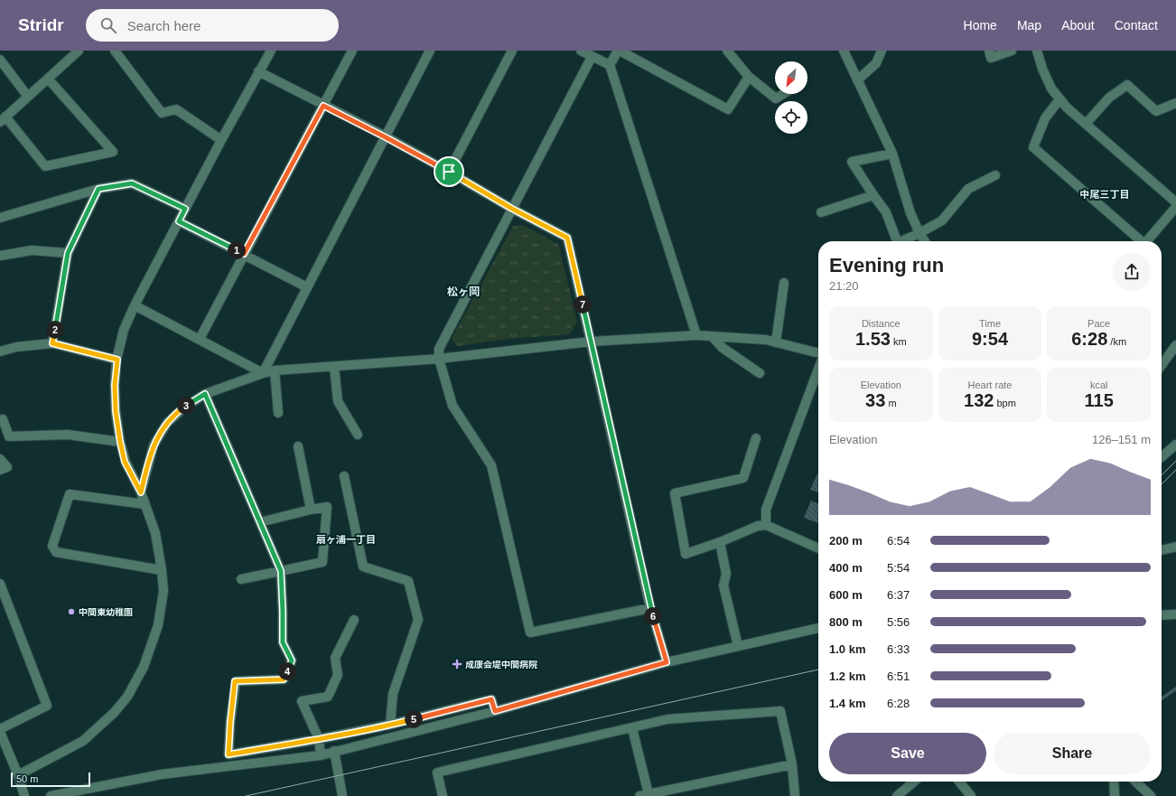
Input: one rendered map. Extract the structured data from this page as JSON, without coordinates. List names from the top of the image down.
{
  "districts": ["中尾三丁目", "松ヶ岡", "扇ヶ浦一丁目"],
  "places": {
    "other": ["中間東幼稚園"],
    "health": ["成康会堤中間病院"]
  },
  "scale_bar": "50 m",
  "north": "bottom left",
  "page": {
    "header": "Stridr",
    "search": "Search here",
    "nav": [
      "Home",
      "Map",
      "About",
      "Contact"
    ],
    "pins": [
      "1",
      "7",
      "2",
      "3",
      "6",
      "4",
      "5"
    ],
    "heading": ["Evening run", "21:20"],
    "stats": [
      ["Distance", "1.53 km"],
      ["Time", "9:54"],
      ["Pace", "6:28 /km"],
      ["Elevation", "33 m"],
      ["Heart rate", "132 bpm"],
      ["kcal", "115"]
    ],
    "chart": ["Elevation", "126–151 m"],
    "list": [
      {
        "name": "200 m",
        "note": "6:54"
      },
      {
        "name": "400 m",
        "note": "5:54"
      },
      {
        "name": "600 m",
        "note": "6:37"
      },
      {
        "name": "800 m",
        "note": "5:56"
      },
      {
        "name": "1.0 km",
        "note": "6:33"
      },
      {
        "name": "1.2 km",
        "note": "6:51"
      },
      {
        "name": "1.4 km",
        "note": "6:28"
      }
    ],
    "buttons": ["Save", "Share"],
    "scale": "50 m"
  }
}
